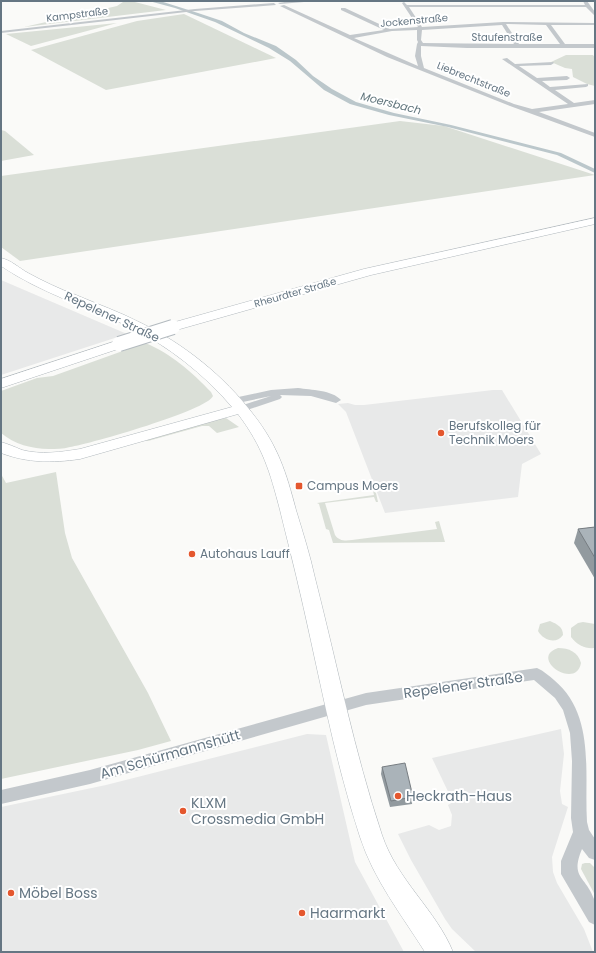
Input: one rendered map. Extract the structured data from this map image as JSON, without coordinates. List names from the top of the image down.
{
  "streets": {
    "main road": ["Rheurdter Straße", "Repelener Straße"],
    "street": [
      "Kampstraße",
      "Jockenstraße",
      "Staufenstraße",
      "Liebrechtstraße",
      "Am Schürmannshütt"
    ]
  },
  "crossings": [
    ["Kampstraße", "Liebrechtstraße"],
    ["Jockenstraße", "Liebrechtstraße"],
    ["Repelener Straße", "Am Schürmannshütt"]
  ],
  "water": ["Moersbach"],
  "places": {
    "other": [
      "Berufskolleg für Technik Moers",
      "Autohaus Lauff",
      "Heckrath-Haus",
      "KLXM Crossmedia GmbH",
      "Möbel Boss",
      "Haarmarkt"
    ],
    "transit": ["Campus Moers"]
  }
}
